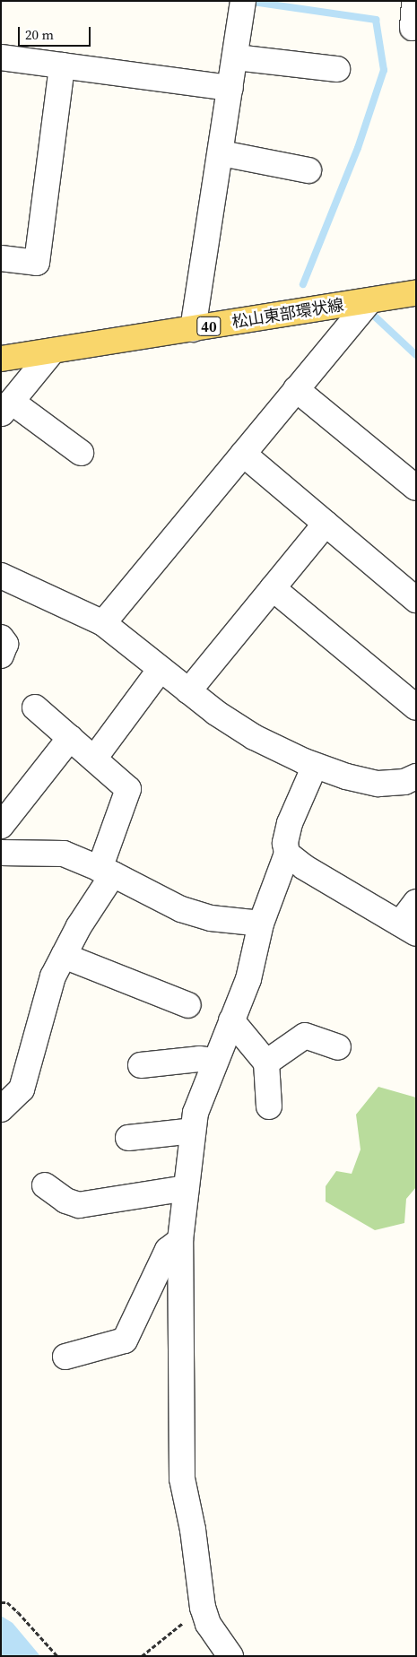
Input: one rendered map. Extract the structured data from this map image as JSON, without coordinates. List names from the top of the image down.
{
  "streets": {
    "main road": ["松山東部環状線", "40"]
  },
  "scale_bar": "20 m"
}
